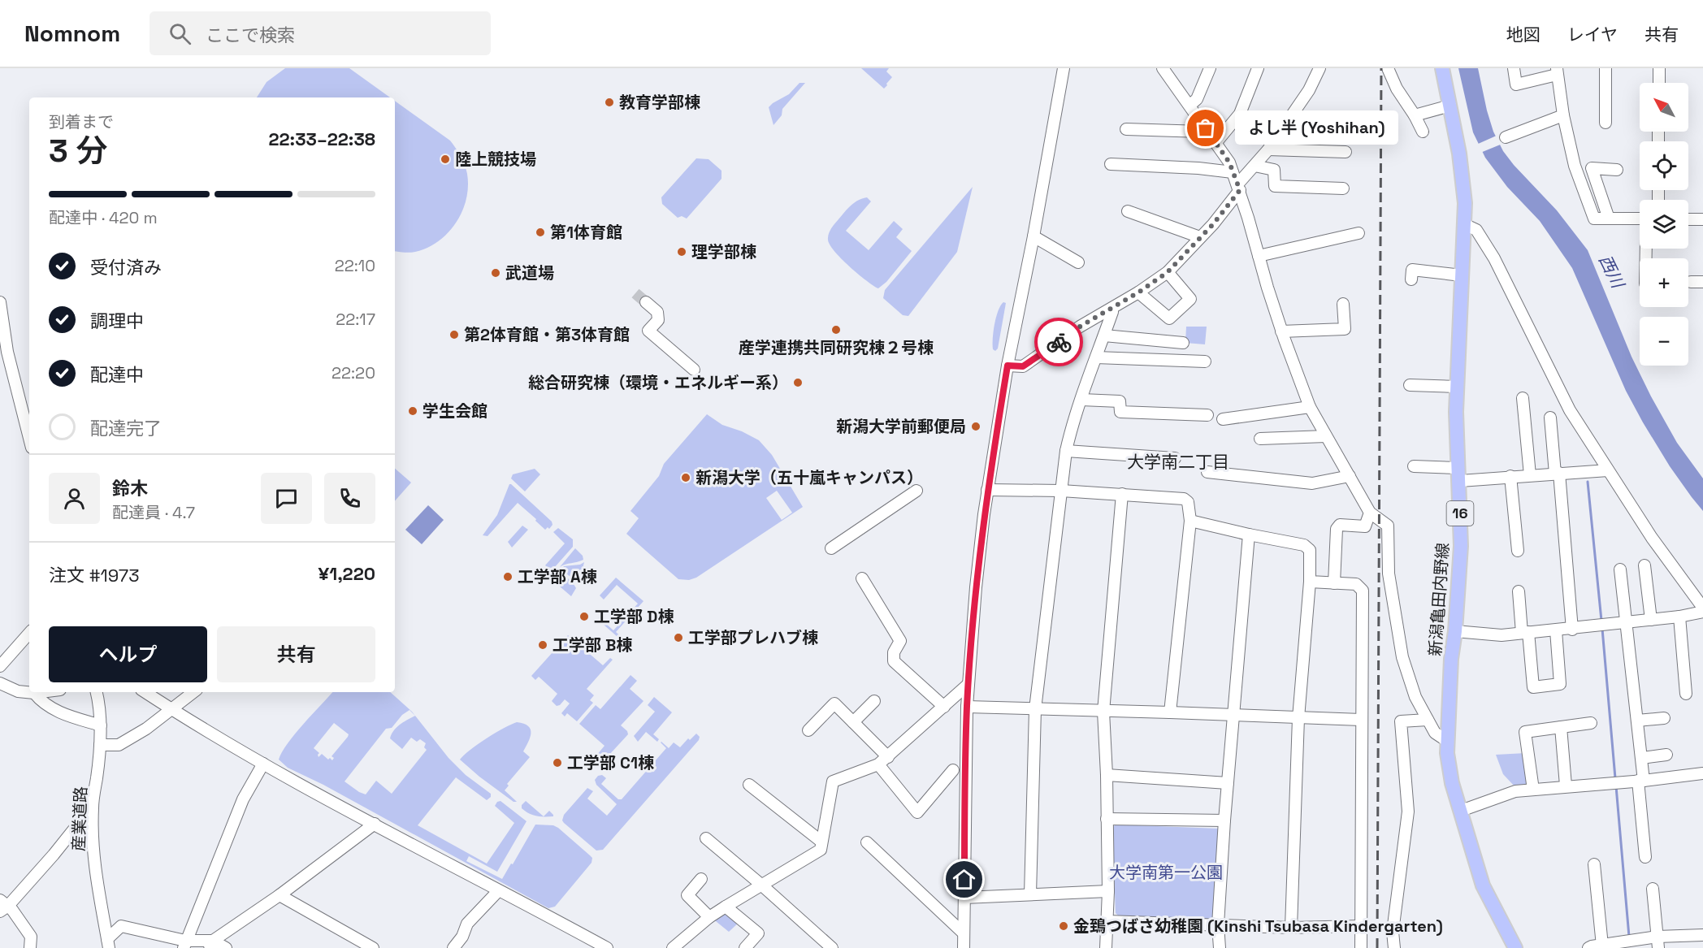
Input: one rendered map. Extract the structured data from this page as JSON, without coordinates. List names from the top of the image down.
{
  "streets": {
    "main road": ["16", "新潟亀田内野線"],
    "street": ["産業道路"]
  },
  "districts": ["大学南二丁目"],
  "water": ["西川"],
  "parks": ["大学南第一公園"],
  "places": [
    "教育学部棟",
    "よし半 (Yoshihan)",
    "陸上競技場",
    "第1体育館",
    "理学部棟",
    "武道場",
    "産学連携共同研究棟２号棟",
    "第2体育館・第3体育館",
    "総合研究棟（環境・エネルギー系）",
    "学生会館",
    "新潟大学前郵便局",
    "新潟大学（五十嵐キャンパス）",
    "工学部 A棟",
    "工学部 D棟",
    "工学部プレハブ棟",
    "工学部 B棟",
    "工学部 C1棟",
    "金鵄つばさ幼稚園 (Kinshi Tsubasa Kindergarten)"
  ],
  "north": "top left",
  "page": {
    "header": "Nomnom",
    "search": "ここで検索",
    "nav": ["地図", "レイヤ", "共有"],
    "map_buttons": ["+", "−"],
    "heading": ["3 分", "到着まで", "22:33–22:38"],
    "panel": [
      "鈴木",
      "配達員 · 4.7",
      "注文 #1973",
      "¥1,220"
    ],
    "bubble": "よし半 (Yoshihan)",
    "bar": "配達中 · 420 m",
    "list": [
      ["受付済み", "22:10"],
      ["調理中", "22:17"],
      ["配達中", "22:20"],
      "配達完了"
    ],
    "buttons": ["ヘルプ", "共有"]
  }
}
